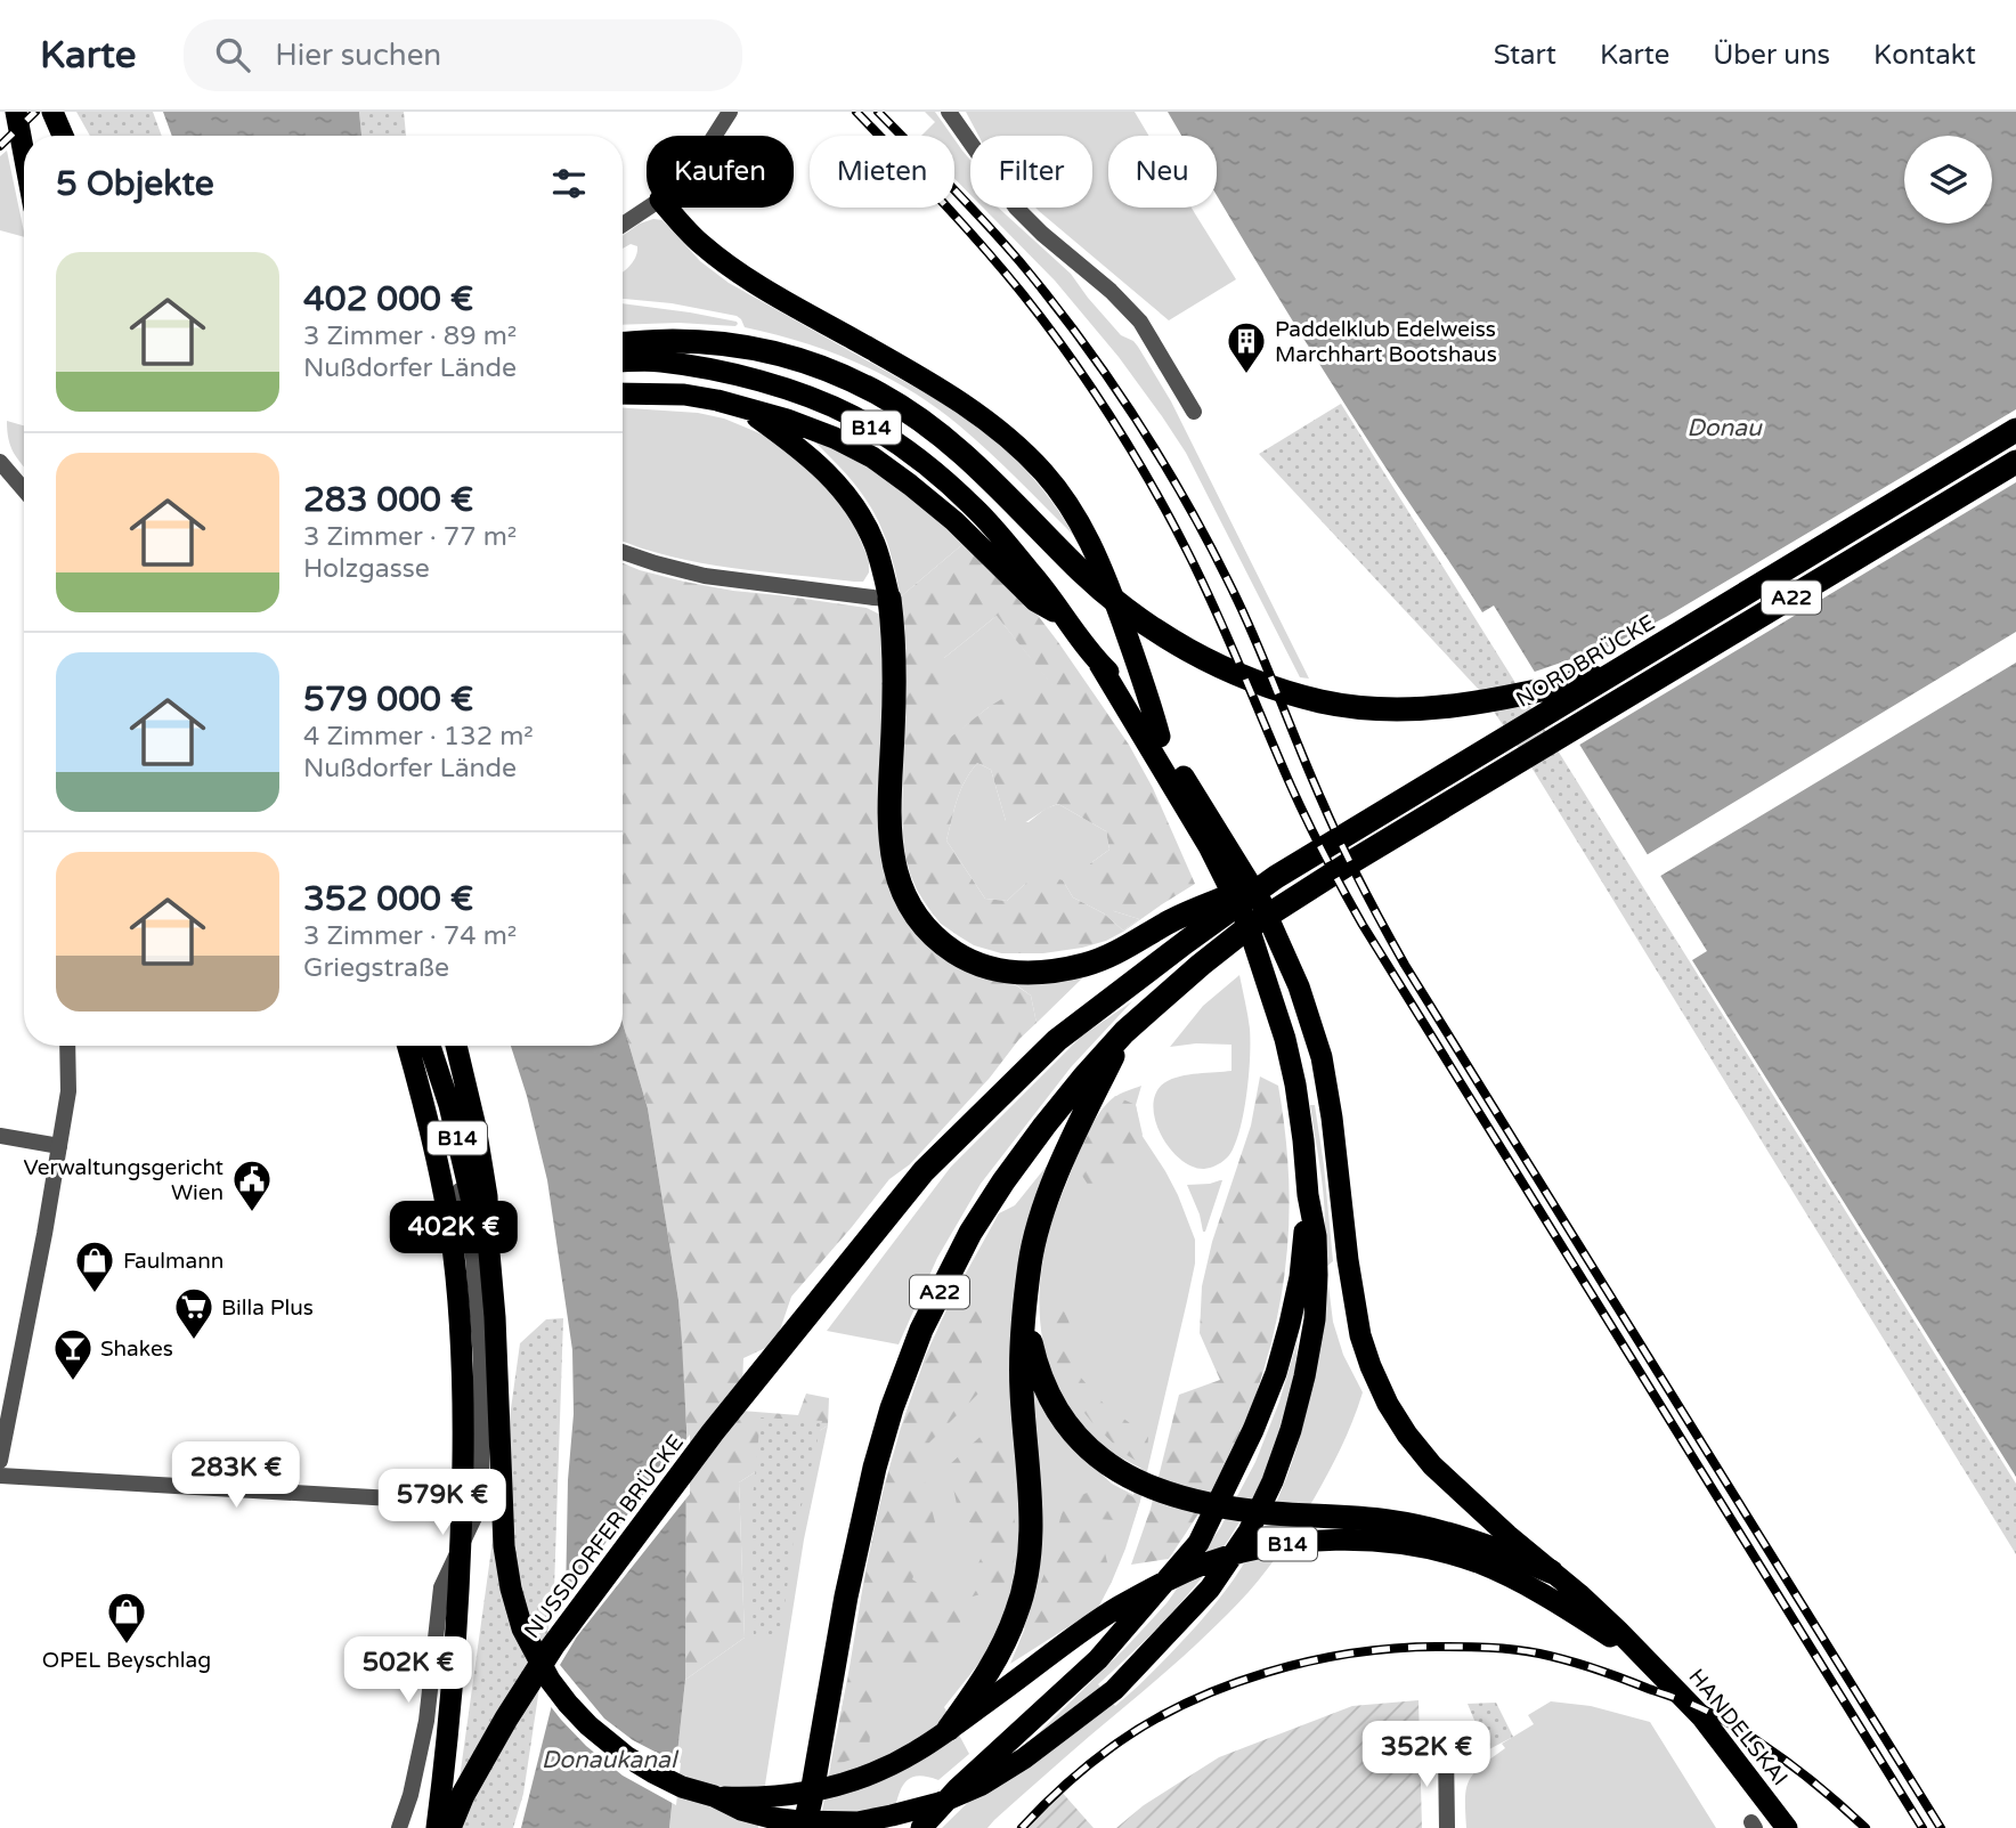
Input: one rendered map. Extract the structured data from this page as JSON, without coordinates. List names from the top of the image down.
{
  "streets": {
    "highway": [
      "B14",
      "A22",
      "NORDBRÜCKE",
      "NUSSDORFER BRÜCKE",
      "HANDELSKAI"
    ]
  },
  "crossings": [
    ["B14", "HANDELSKAI"],
    ["NORDBRÜCKE", "NUSSDORFER BRÜCKE"]
  ],
  "water": ["Donau", "Donaukanal"],
  "places": {
    "building": ["Paddelklub Edelweiss Marchhart Bootshaus"],
    "public building": ["Verwaltungsgericht Wien"],
    "shop": ["Faulmann", "OPEL Beyschlag"],
    "supermarket": ["Billa Plus"],
    "bar": ["Shakes"]
  },
  "page": {
    "header": "Karte",
    "search": "Hier suchen",
    "nav": [
      "Start",
      "Karte",
      "Über uns",
      "Kontakt"
    ],
    "chip": [
      "Kaufen",
      "Mieten",
      "Filter",
      "Neu"
    ],
    "heading": "5 Objekte",
    "list": [
      {
        "name": "402 000 €",
        "note": "3 Zimmer · 89 m² · Nußdorfer Lände"
      },
      {
        "name": "283 000 €",
        "note": "3 Zimmer · 77 m² · Holzgasse"
      },
      {
        "name": "579 000 €",
        "note": "4 Zimmer · 132 m² · Nußdorfer Lände"
      },
      {
        "name": "352 000 €",
        "note": "3 Zimmer · 74 m² · Griegstraße"
      }
    ],
    "price": [
      "402K €",
      "283K €",
      "579K €",
      "502K €",
      "352K €"
    ]
  }
}
